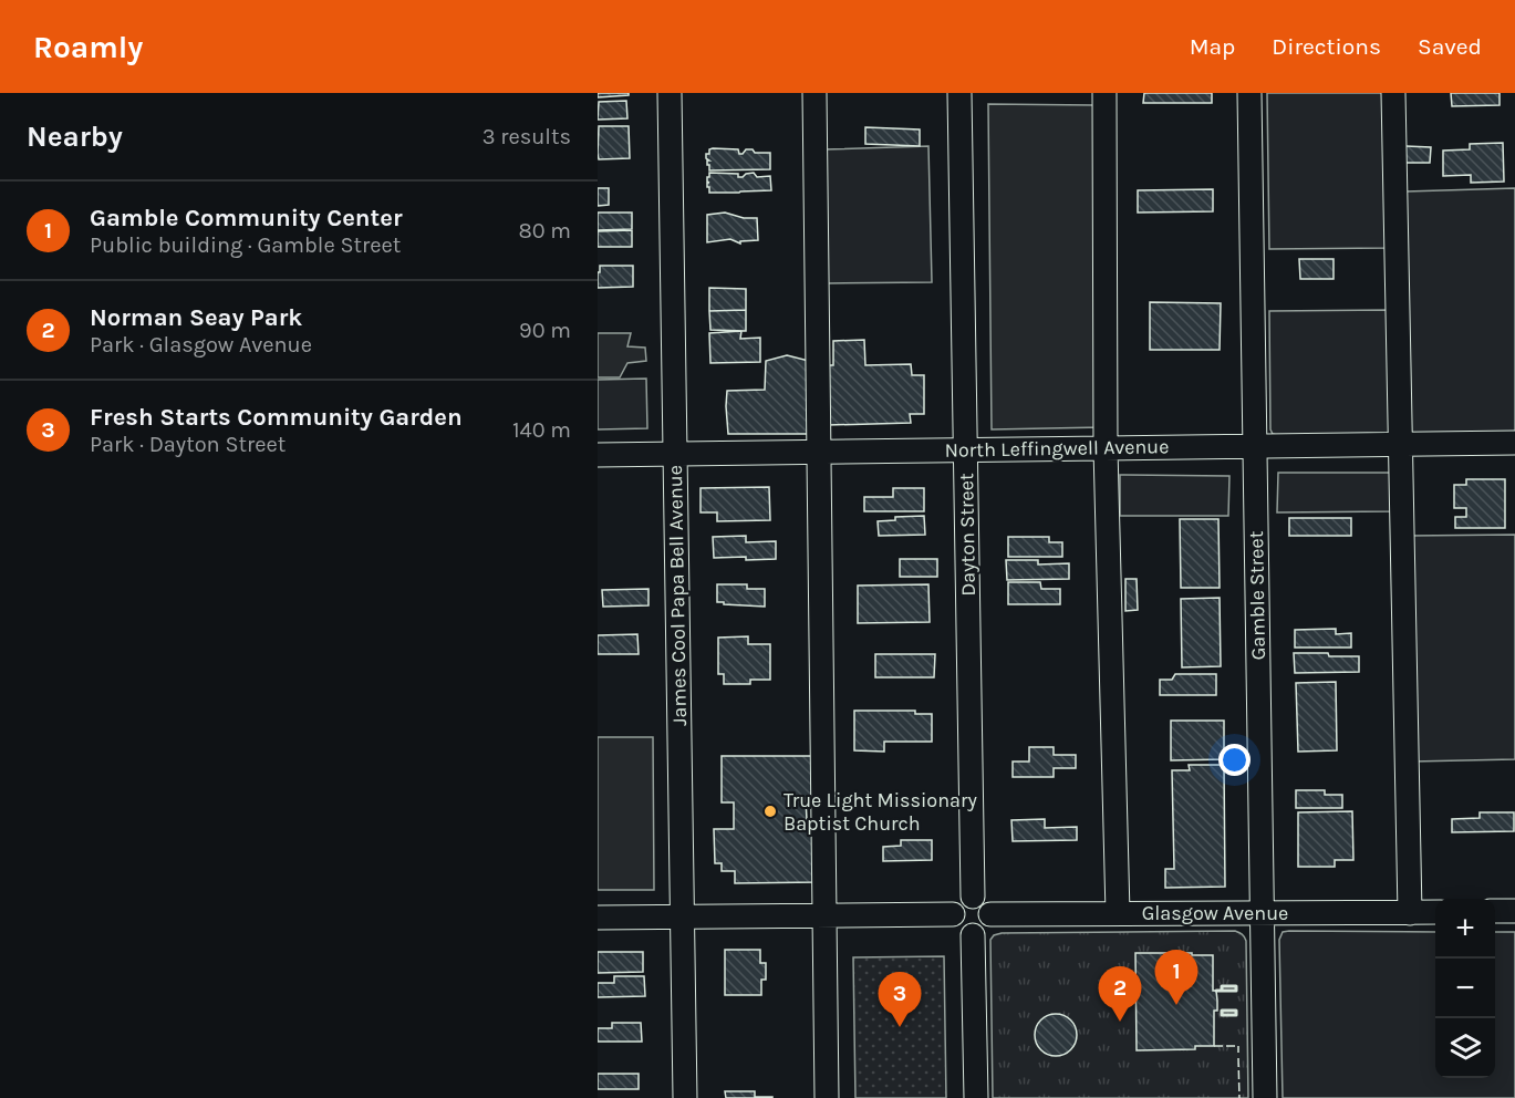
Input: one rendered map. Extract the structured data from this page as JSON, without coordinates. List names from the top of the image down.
{
  "streets": {
    "street": [
      "North Leffingwell Avenue",
      "Dayton Street",
      "James Cool Papa Bell Avenue",
      "Gamble Street",
      "Glasgow Avenue"
    ]
  },
  "crossings": [
    ["North Leffingwell Avenue", "Dayton Street"],
    ["North Leffingwell Avenue", "James Cool Papa Bell Avenue"],
    ["North Leffingwell Avenue", "Gamble Street"],
    ["Dayton Street", "Glasgow Avenue"],
    ["Gamble Street", "Glasgow Avenue"]
  ],
  "places": ["True Light Missionary Baptist Church"],
  "page": {
    "header": "Roamly",
    "nav": ["Map", "Directions", "Saved"],
    "heading": ["Nearby", "3 results"],
    "list": [
      {
        "mark": "1",
        "name": "Gamble Community Center",
        "note": "Public building · Gamble Street",
        "value": "80 m"
      },
      {
        "mark": "2",
        "name": "Norman Seay Park",
        "note": "Park · Glasgow Avenue",
        "value": "90 m"
      },
      {
        "mark": "3",
        "name": "Fresh Starts Community Garden",
        "note": "Park · Dayton Street",
        "value": "140 m"
      }
    ],
    "map_buttons": ["+", "−"],
    "pins": ["1", "2", "3"]
  }
}
